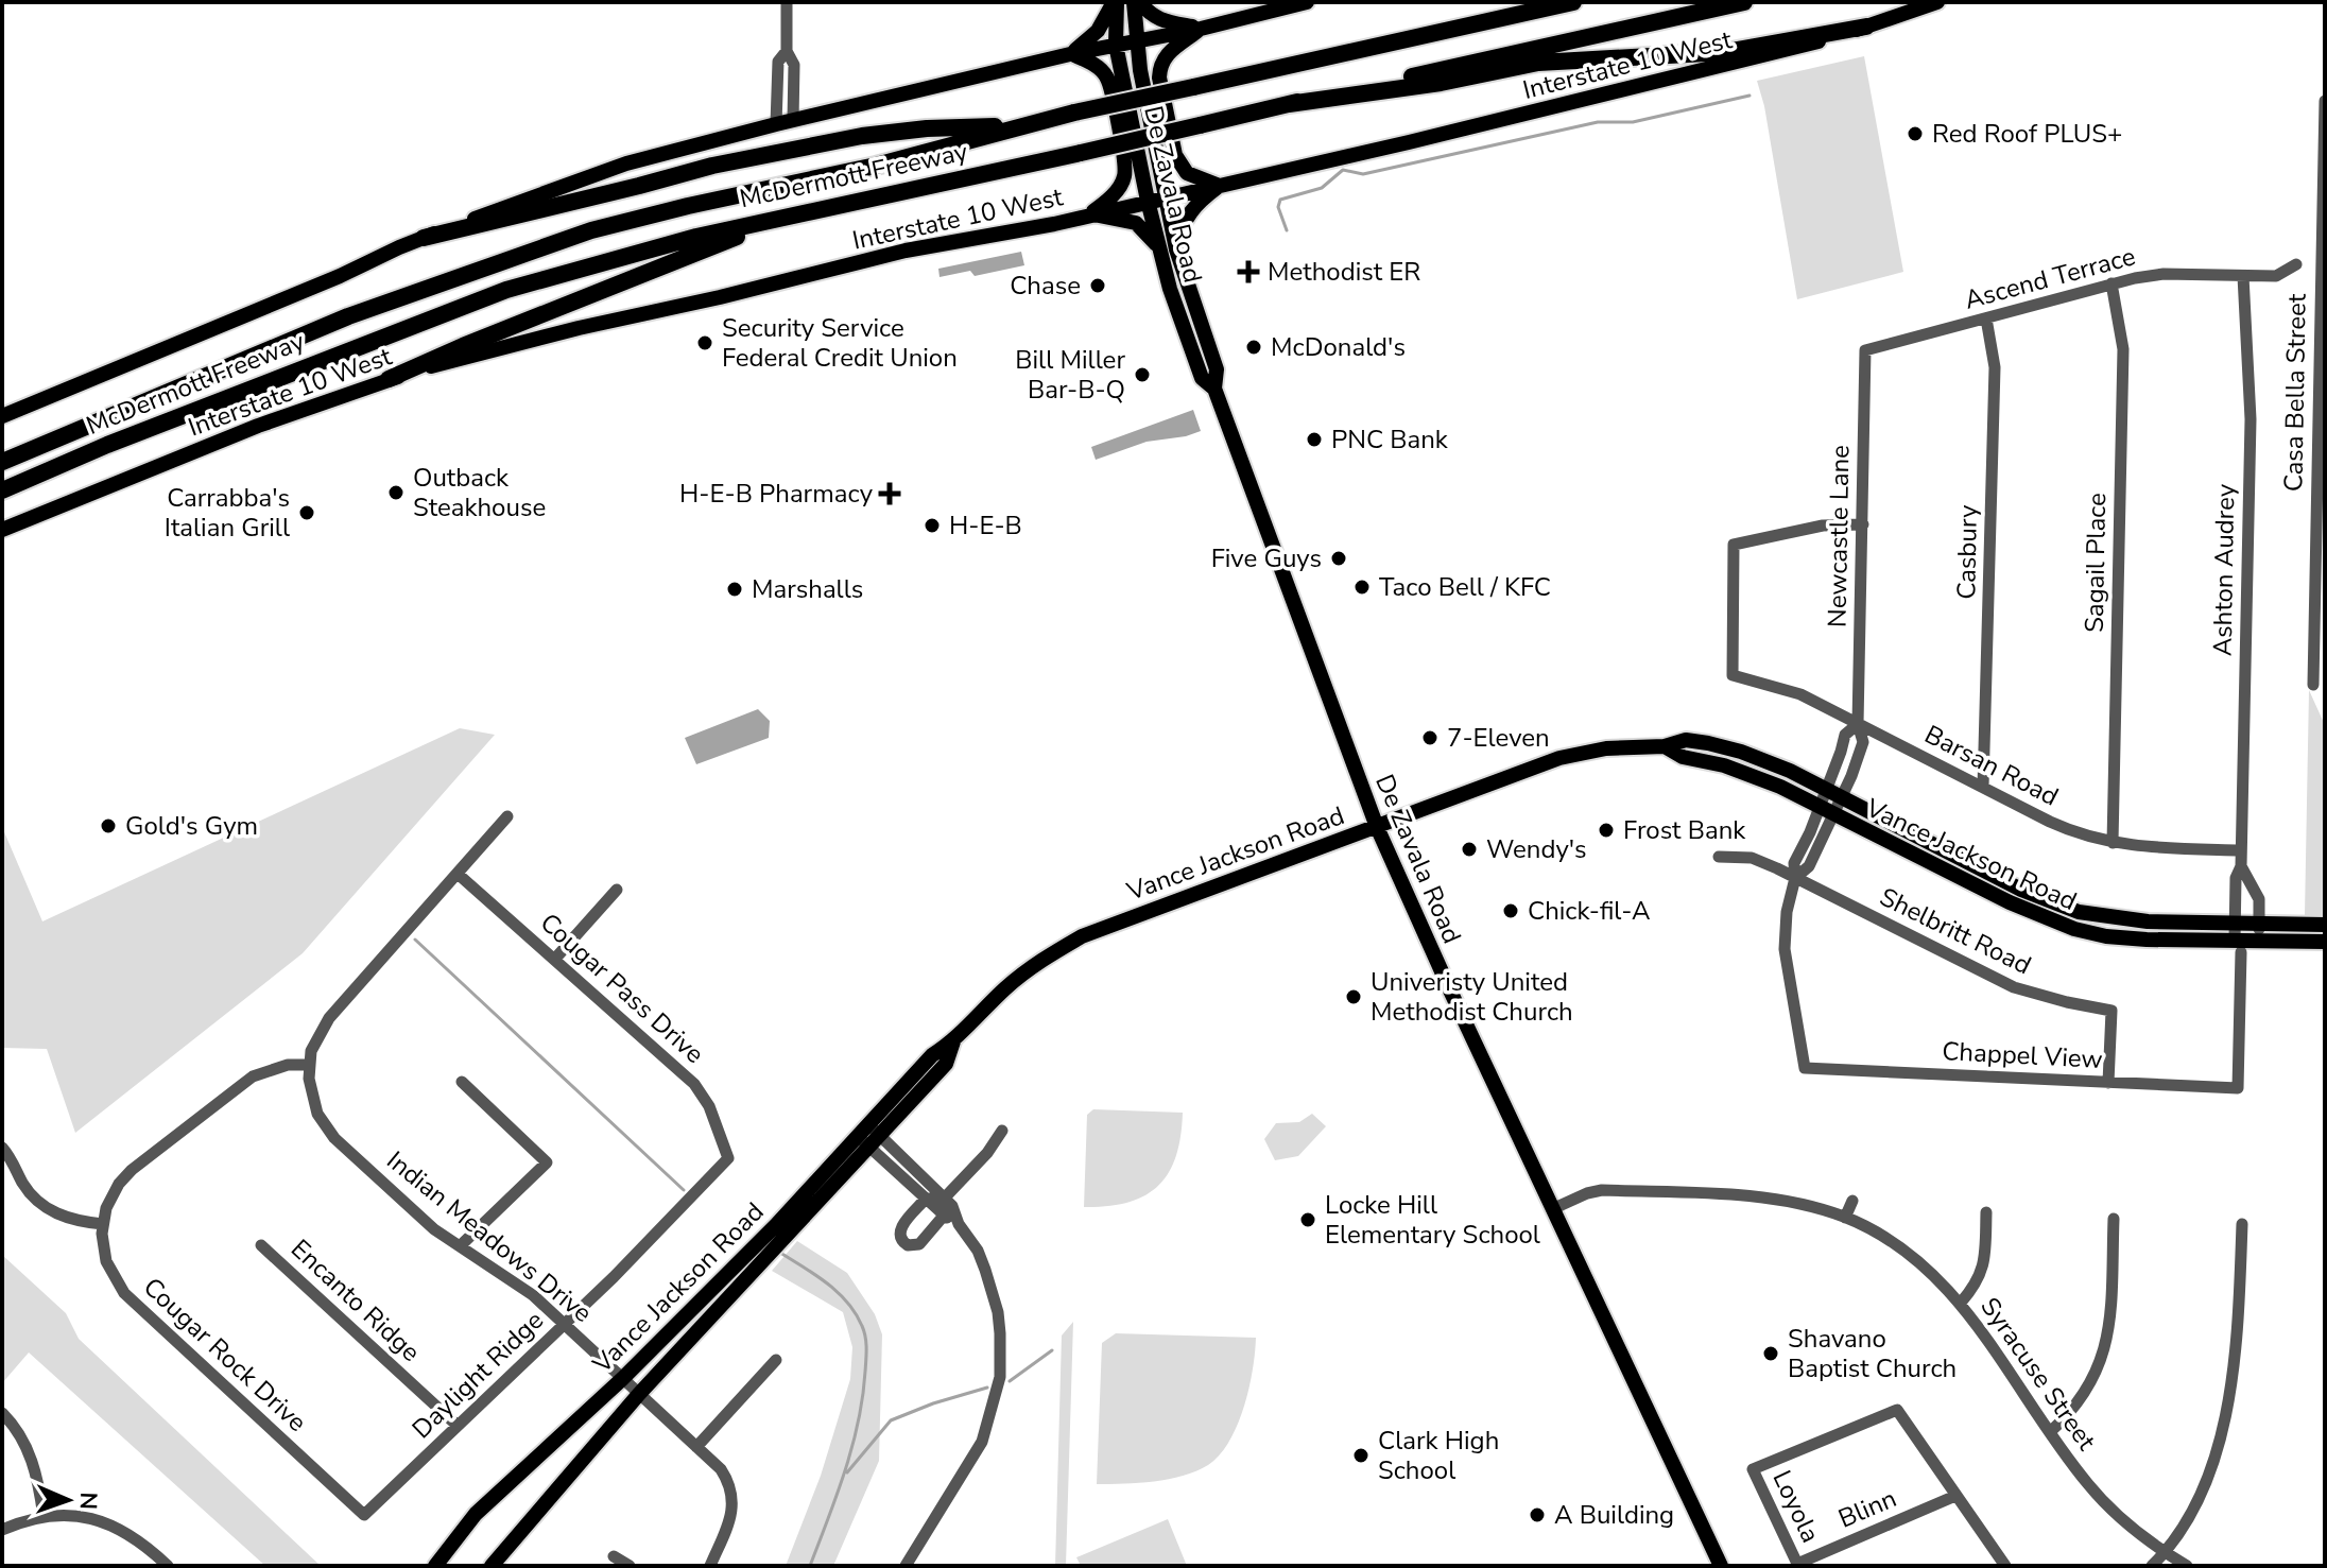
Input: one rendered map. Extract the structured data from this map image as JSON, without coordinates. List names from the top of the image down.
{
  "streets": {
    "highway": ["McDermott Freeway"],
    "main road": ["Interstate 10 West", "De Zavala Road", "Vance Jackson Road"],
    "street": [
      "Ascend Terrace",
      "Casa Bella Street",
      "Newcastle Lane",
      "Casbury",
      "Sagail Place",
      "Ashton Audrey",
      "Barsan Road",
      "Shelbritt Road",
      "Cougar Pass Drive",
      "Chappel View",
      "Indian Meadows Drive",
      "Encanto Ridge",
      "Cougar Rock Drive",
      "Syracuse Street",
      "Daylight Ridge",
      "Loyola",
      "Blinn"
    ]
  },
  "crossings": [
    ["Interstate 10 West", "De Zavala Road"],
    ["De Zavala Road", "Vance Jackson Road"],
    ["De Zavala Road", "Syracuse Street"],
    ["Ascend Terrace", "Newcastle Lane"],
    ["Ascend Terrace", "Casbury"],
    ["Ascend Terrace", "Sagail Place"],
    ["Ascend Terrace", "Ashton Audrey"],
    ["Newcastle Lane", "Barsan Road"],
    ["Newcastle Lane", "Vance Jackson Road"],
    ["Newcastle Lane", "Shelbritt Road"],
    ["Newcastle Lane", "Chappel View"],
    ["Casbury", "Barsan Road"],
    ["Sagail Place", "Barsan Road"],
    ["Ashton Audrey", "Barsan Road"],
    ["Ashton Audrey", "Vance Jackson Road"],
    ["Ashton Audrey", "Chappel View"],
    ["Vance Jackson Road", "Indian Meadows Drive"],
    ["Shelbritt Road", "Chappel View"],
    ["Cougar Pass Drive", "Indian Meadows Drive"],
    ["Cougar Pass Drive", "Daylight Ridge"],
    ["Indian Meadows Drive", "Daylight Ridge"],
    ["Encanto Ridge", "Daylight Ridge"],
    ["Cougar Rock Drive", "Daylight Ridge"],
    ["Loyola", "Blinn"]
  ],
  "places": {
    "other": [
      "Red Roof PLUS+",
      "Chase",
      "Security Service Federal Credit Union",
      "McDonald's",
      "Bill Miller Bar-B-Q",
      "PNC Bank",
      "Outback Steakhouse",
      "Carrabba's Italian Grill",
      "H-E-B",
      "Five Guys",
      "Taco Bell / KFC",
      "Marshalls",
      "7-Eleven",
      "Gold's Gym",
      "Frost Bank",
      "Wendy's",
      "Chick-fil-A",
      "Univeristy United Methodist Church",
      "Locke Hill Elementary School",
      "Shavano Baptist Church",
      "Clark High School",
      "A Building"
    ],
    "health": ["Methodist ER", "H-E-B Pharmacy"]
  },
  "north": "right"
}
